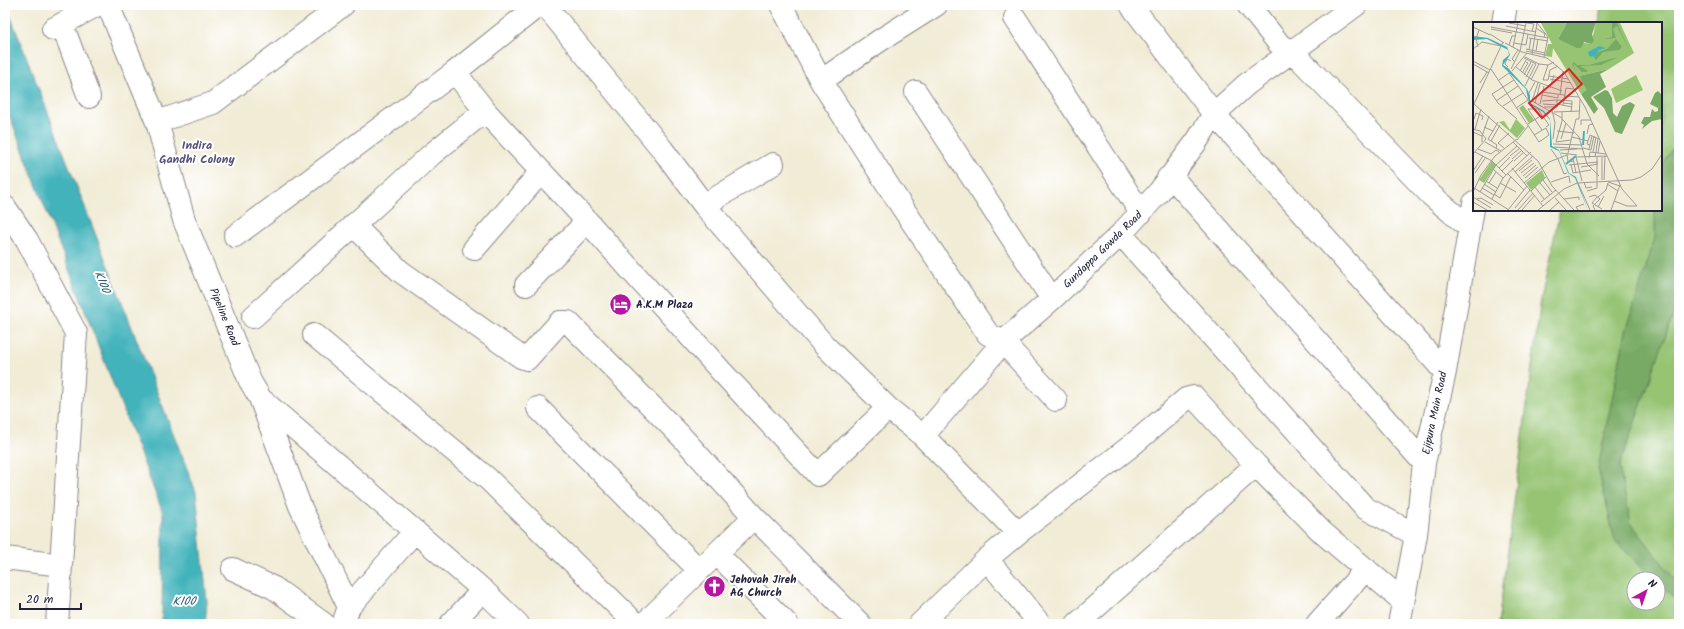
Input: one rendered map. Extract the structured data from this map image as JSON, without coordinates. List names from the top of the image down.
{
  "streets": {
    "street": ["Gundappa Gowda Road", "Pipeline Road", "Ejipura Main Road"]
  },
  "districts": ["Indira Gandhi Colony"],
  "water": ["K100"],
  "places": {
    "hotel": ["A.K.M Plaza"],
    "church": ["Jehovah Jireh AG Church"]
  },
  "scale_bar": "20 m",
  "north": "top right"
}
